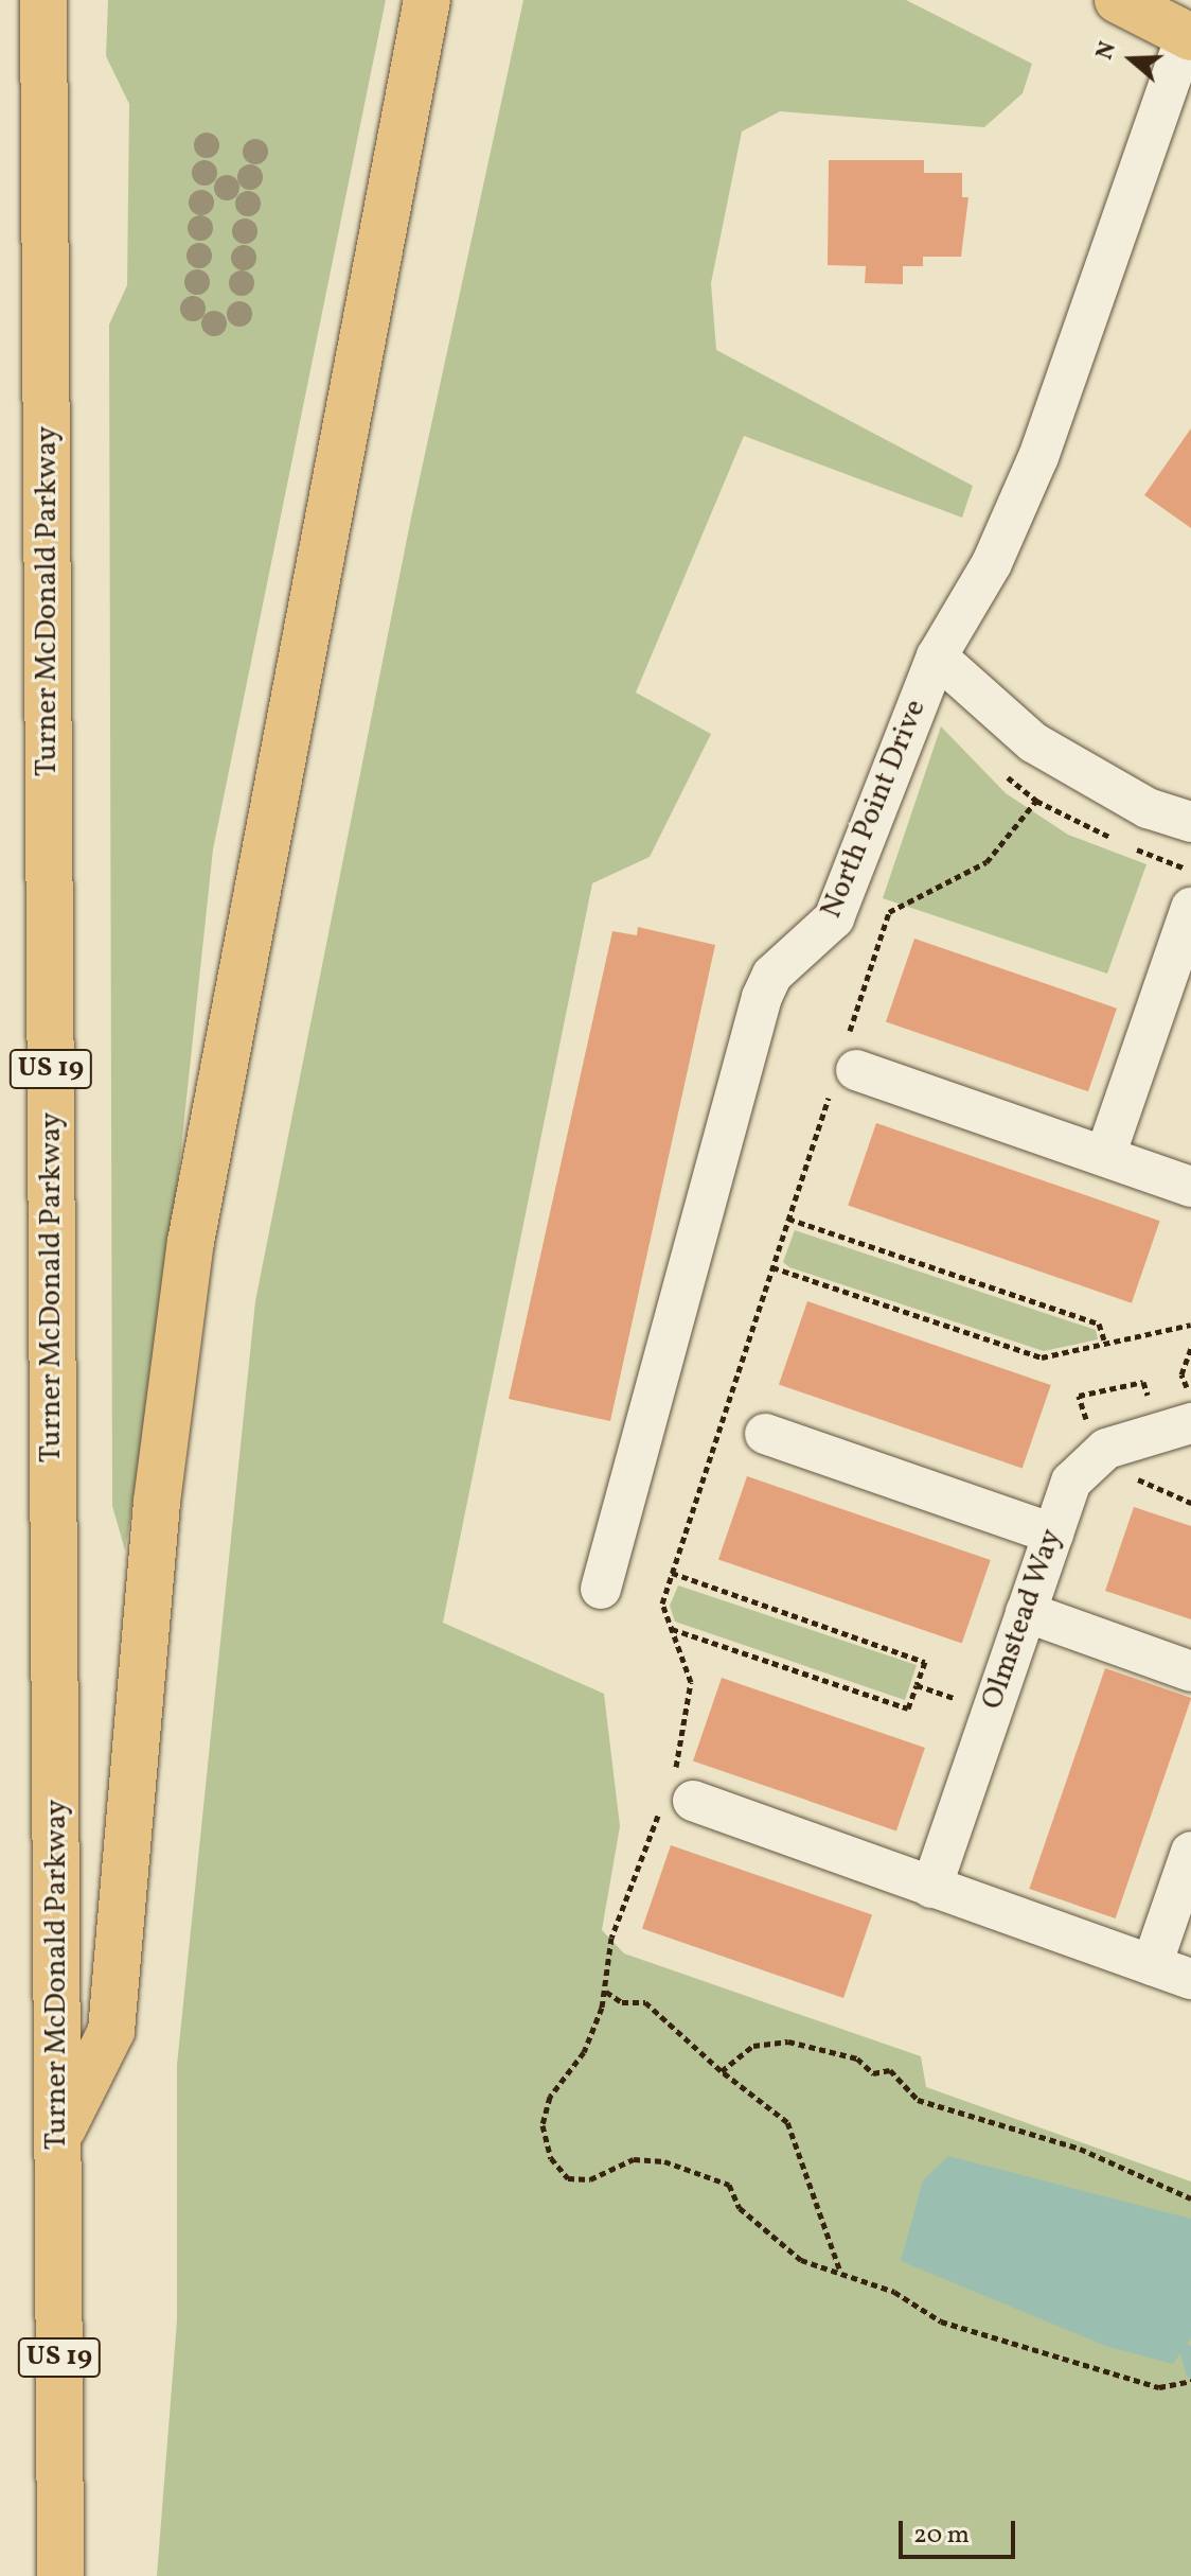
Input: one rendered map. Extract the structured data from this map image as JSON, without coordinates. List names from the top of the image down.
{
  "streets": {
    "main road": ["Turner McDonald Parkway", "US 19"],
    "street": ["North Point Drive", "Olmstead Way"]
  },
  "scale_bar": "20 m",
  "north": "left"
}
